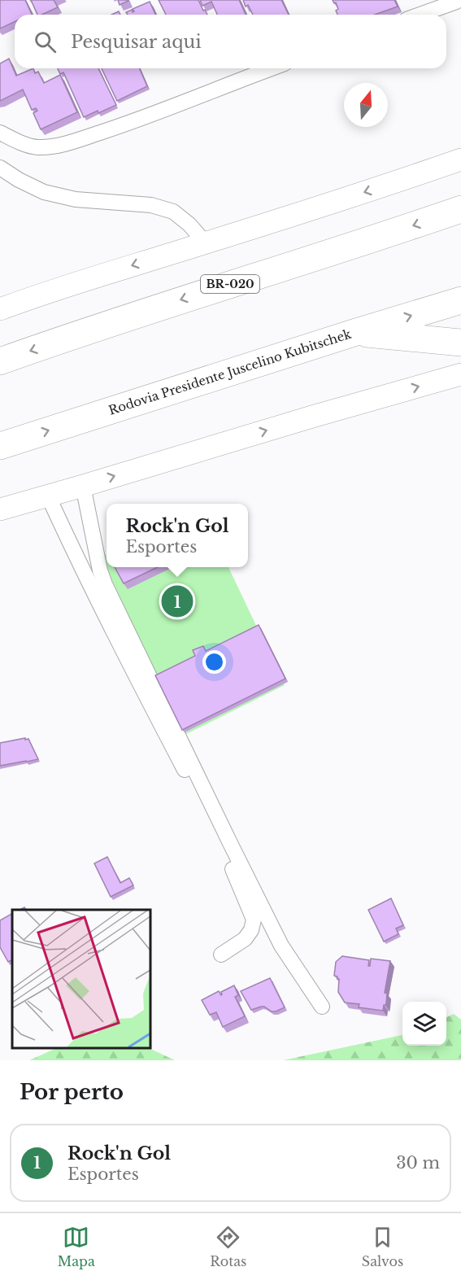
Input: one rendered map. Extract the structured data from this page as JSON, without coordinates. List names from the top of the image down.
{
  "streets": {
    "highway": ["BR-020", "Rodovia Presidente Juscelino Kubitschek"]
  },
  "north": "top",
  "page": {
    "search": "Pesquisar aqui",
    "popup": ["Rock'n Gol", "Esportes"],
    "pins": "1",
    "heading": "Por perto",
    "list": [
      {
        "mark": "1",
        "name": "Rock'n Gol",
        "note": "Esportes",
        "value": "30 m"
      }
    ],
    "nav": ["Mapa", "Rotas", "Salvos"]
  }
}
